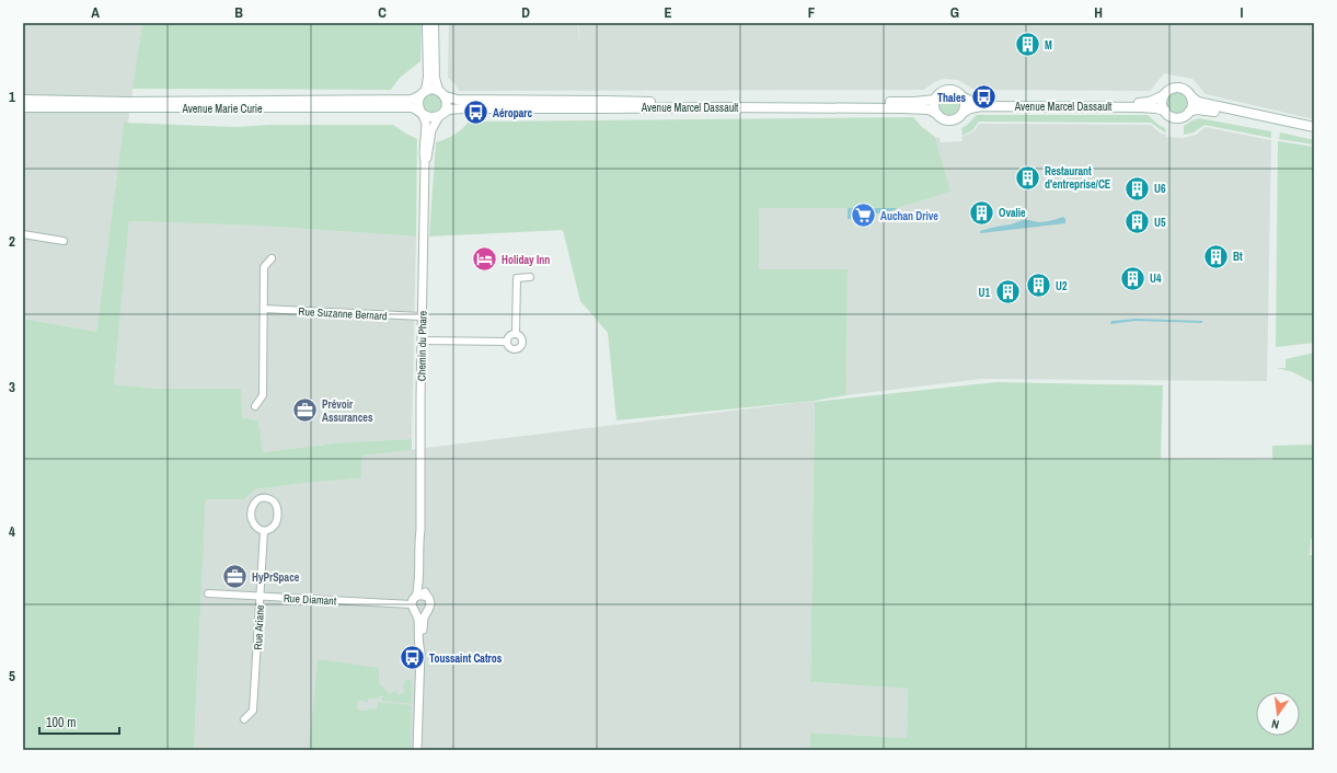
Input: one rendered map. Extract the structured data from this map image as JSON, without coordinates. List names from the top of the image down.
{
  "streets": {
    "main road": ["Avenue Marcel Dassault", "Avenue Marie Curie"],
    "street": [
      "Rue Suzanne Bernard",
      "Chemin du Phare",
      "Rue Diamant",
      "Rue Ariane"
    ]
  },
  "crossings": [
    ["Avenue Marcel Dassault", "Avenue Marie Curie"],
    ["Avenue Marcel Dassault", "Chemin du Phare"],
    ["Avenue Marie Curie", "Chemin du Phare"],
    ["Rue Suzanne Bernard", "Chemin du Phare"],
    ["Chemin du Phare", "Rue Diamant"],
    ["Rue Diamant", "Rue Ariane"]
  ],
  "places": {
    "building": [
      "M",
      "Restaurant d'entreprise/CE",
      "U6",
      "Ovalie",
      "U5",
      "Bt",
      "U4",
      "U2",
      "U1"
    ],
    "bus stop": ["Thales", "Aéroparc", "Toussaint Catros"],
    "supermarket": ["Auchan Drive"],
    "hotel": ["Holiday Inn"],
    "office": ["Prévoir Assurances", "HyPrSpace"]
  },
  "scale_bar": "100 m",
  "north": "bottom",
  "grid": {
    "columns": [
      "A",
      "B",
      "C",
      "D",
      "E",
      "F",
      "G",
      "H",
      "I"
    ],
    "rows": [
      "1",
      "2",
      "3",
      "4",
      "5"
    ]
  }
}
